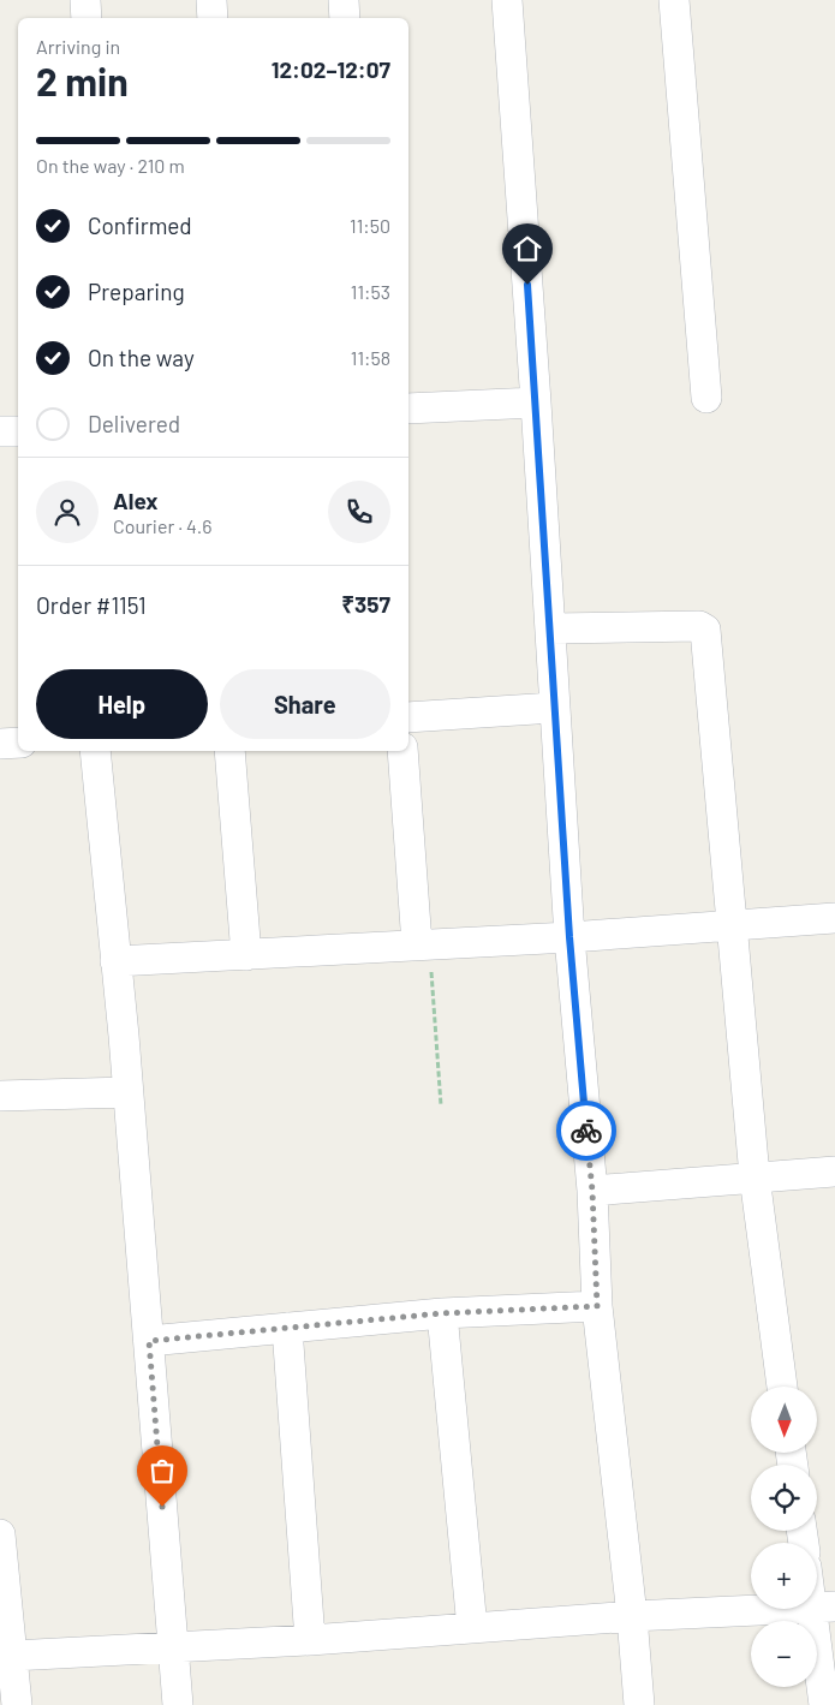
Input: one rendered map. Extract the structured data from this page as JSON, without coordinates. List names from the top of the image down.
{
  "north": "bottom",
  "page": {
    "heading": ["2 min", "Arriving in", "12:02–12:07"],
    "panel": [
      "Alex",
      "Courier · 4.6",
      "Order #1151",
      "₹357"
    ],
    "bar": "On the way · 210 m",
    "list": [
      ["Confirmed", "11:50"],
      ["Preparing", "11:53"],
      ["On the way", "11:58"],
      "Delivered"
    ],
    "buttons": ["Help", "Share"],
    "map_buttons": ["+", "−"]
  }
}
